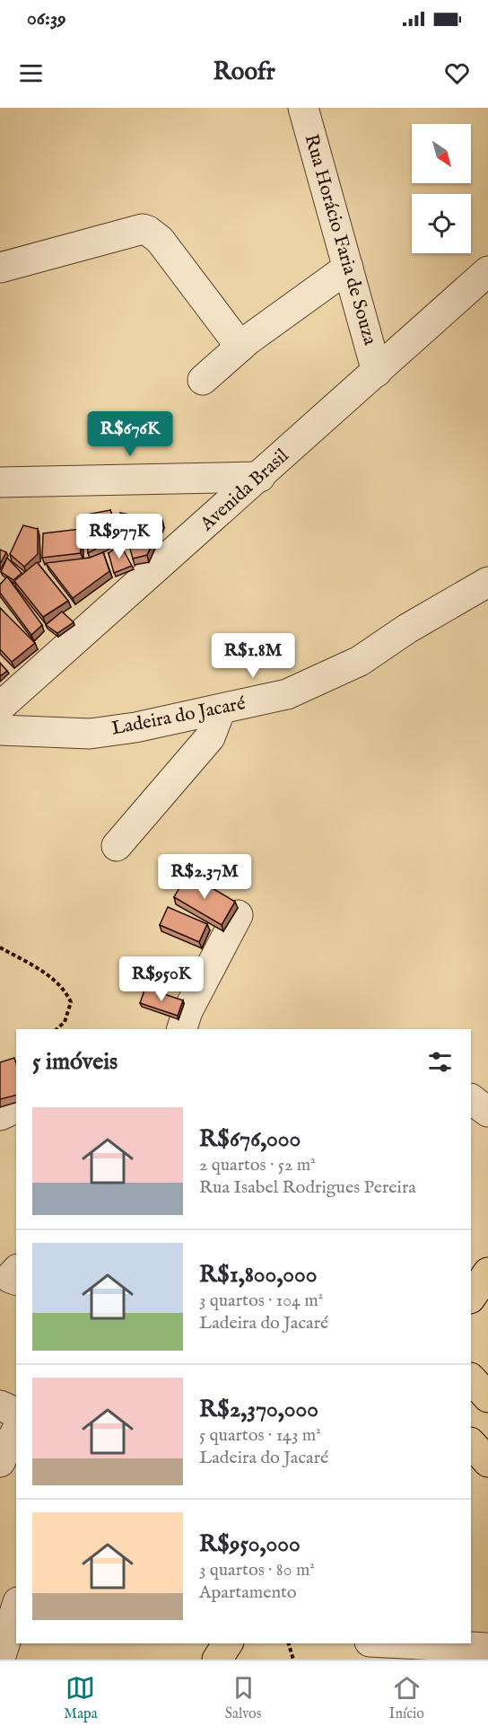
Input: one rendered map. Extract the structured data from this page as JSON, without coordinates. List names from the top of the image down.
{
  "streets": {
    "street": ["Rua Horácio Faria de Souza", "Avenida Brasil", "Ladeira do Jacaré"]
  },
  "crossings": [
    ["Rua Horácio Faria de Souza", "Avenida Brasil"]
  ],
  "north": "bottom right",
  "page": {
    "status": "06:39",
    "header": "Roofr",
    "price": [
      "R$676K",
      "R$977K",
      "R$1.8M",
      "R$2.37M",
      "R$950K"
    ],
    "heading": "5 imóveis",
    "list": [
      {
        "name": "R$676,000",
        "note": "2 quartos · 52 m² · Rua Isabel Rodrigues Pereira"
      },
      {
        "name": "R$1,800,000",
        "note": "3 quartos · 104 m² · Ladeira do Jacaré"
      },
      {
        "name": "R$2,370,000",
        "note": "5 quartos · 143 m² · Ladeira do Jacaré"
      },
      {
        "name": "R$950,000",
        "note": "3 quartos · 80 m² · Apartamento"
      }
    ],
    "tabs": ["Mapa", "Salvos", "Início"]
  }
}
